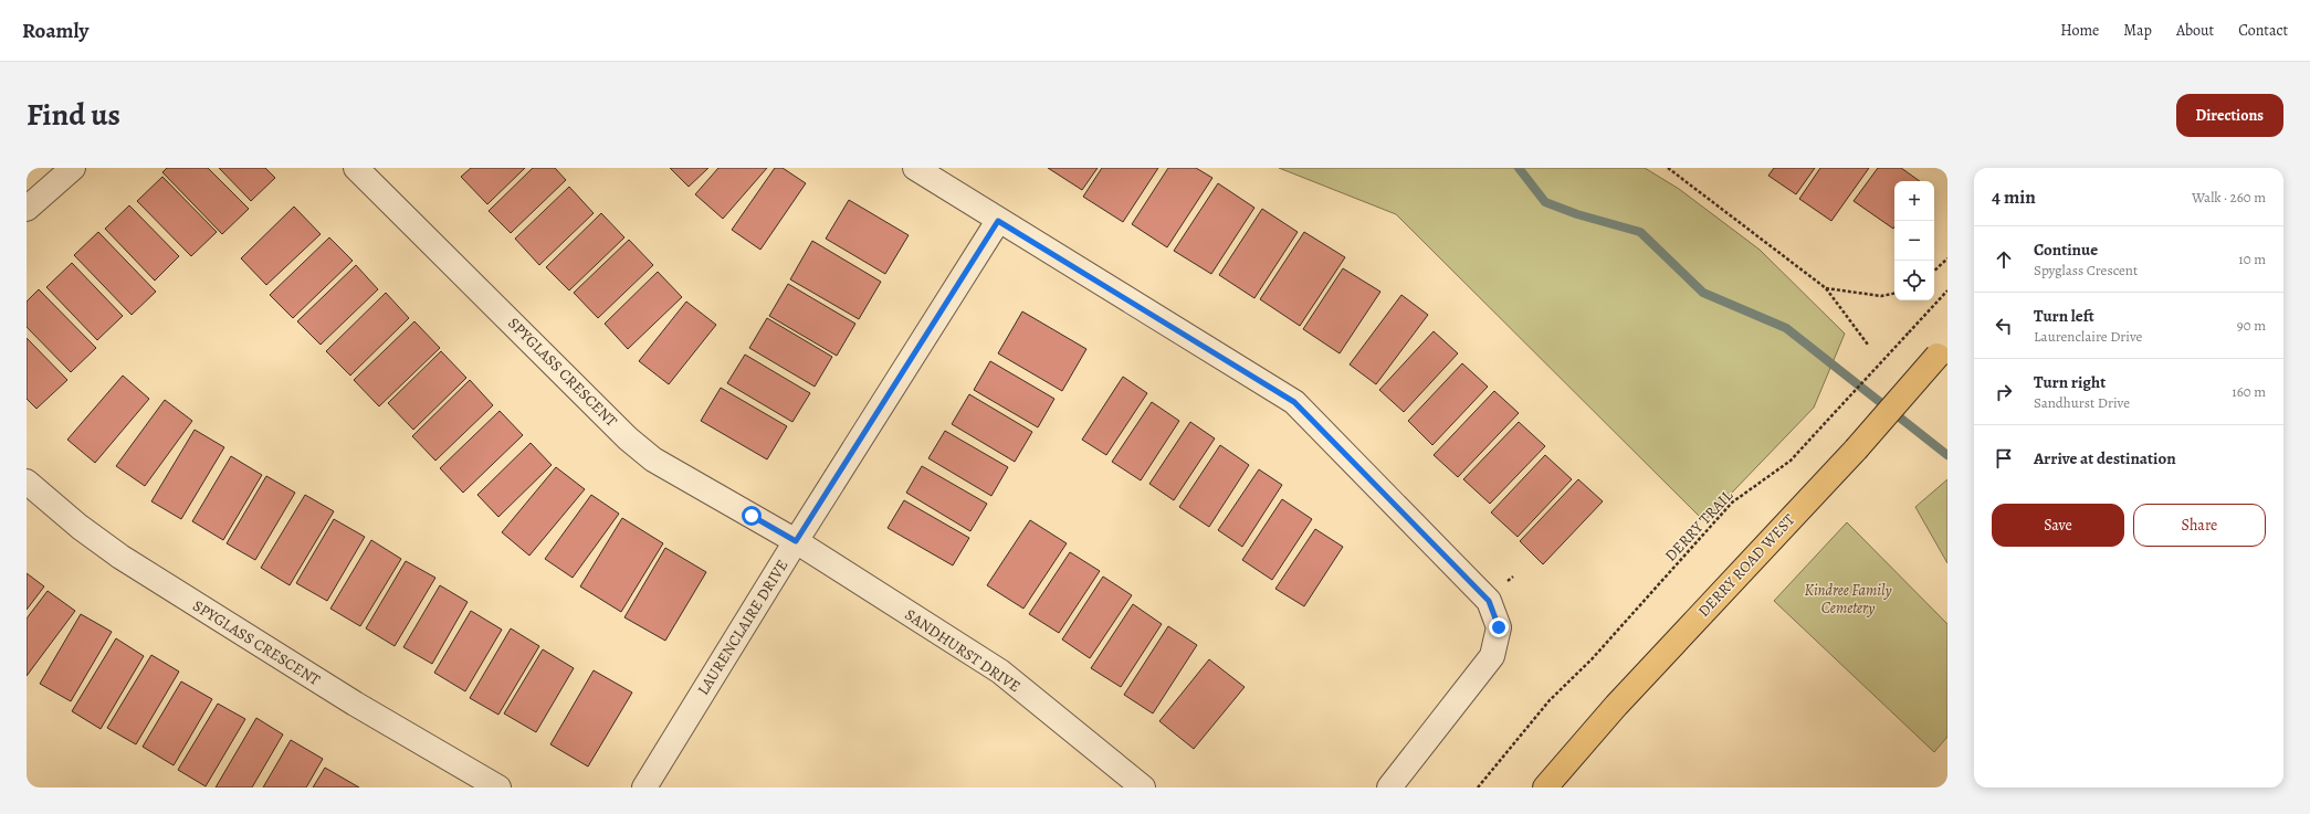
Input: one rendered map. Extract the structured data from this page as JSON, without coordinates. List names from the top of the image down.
{
  "streets": {
    "main road": ["DERRY ROAD WEST"],
    "street": ["SPYGLASS CRESCENT", "LAURENCLAIRE DRIVE", "SANDHURST DRIVE"],
    "path": ["DERRY TRAIL"]
  },
  "crossings": [
    ["SPYGLASS CRESCENT", "LAURENCLAIRE DRIVE"],
    ["SPYGLASS CRESCENT", "SANDHURST DRIVE"],
    ["LAURENCLAIRE DRIVE", "SANDHURST DRIVE"]
  ],
  "parks": ["Kindree Family Cemetery"],
  "page": {
    "header": "Roamly",
    "nav": [
      "Home",
      "Map",
      "About",
      "Contact"
    ],
    "title": "Find us",
    "buttons": [
      "Directions",
      ["Save", "Share"]
    ],
    "heading": ["4 min", "Walk · 260 m"],
    "map_buttons": ["+", "−"],
    "list": [
      ["Continue", "Spyglass Crescent", "10 m"],
      ["Turn left", "Laurenclaire Drive", "90 m"],
      ["Turn right", "Sandhurst Drive", "160 m"],
      "Arrive at destination"
    ]
  }
}
